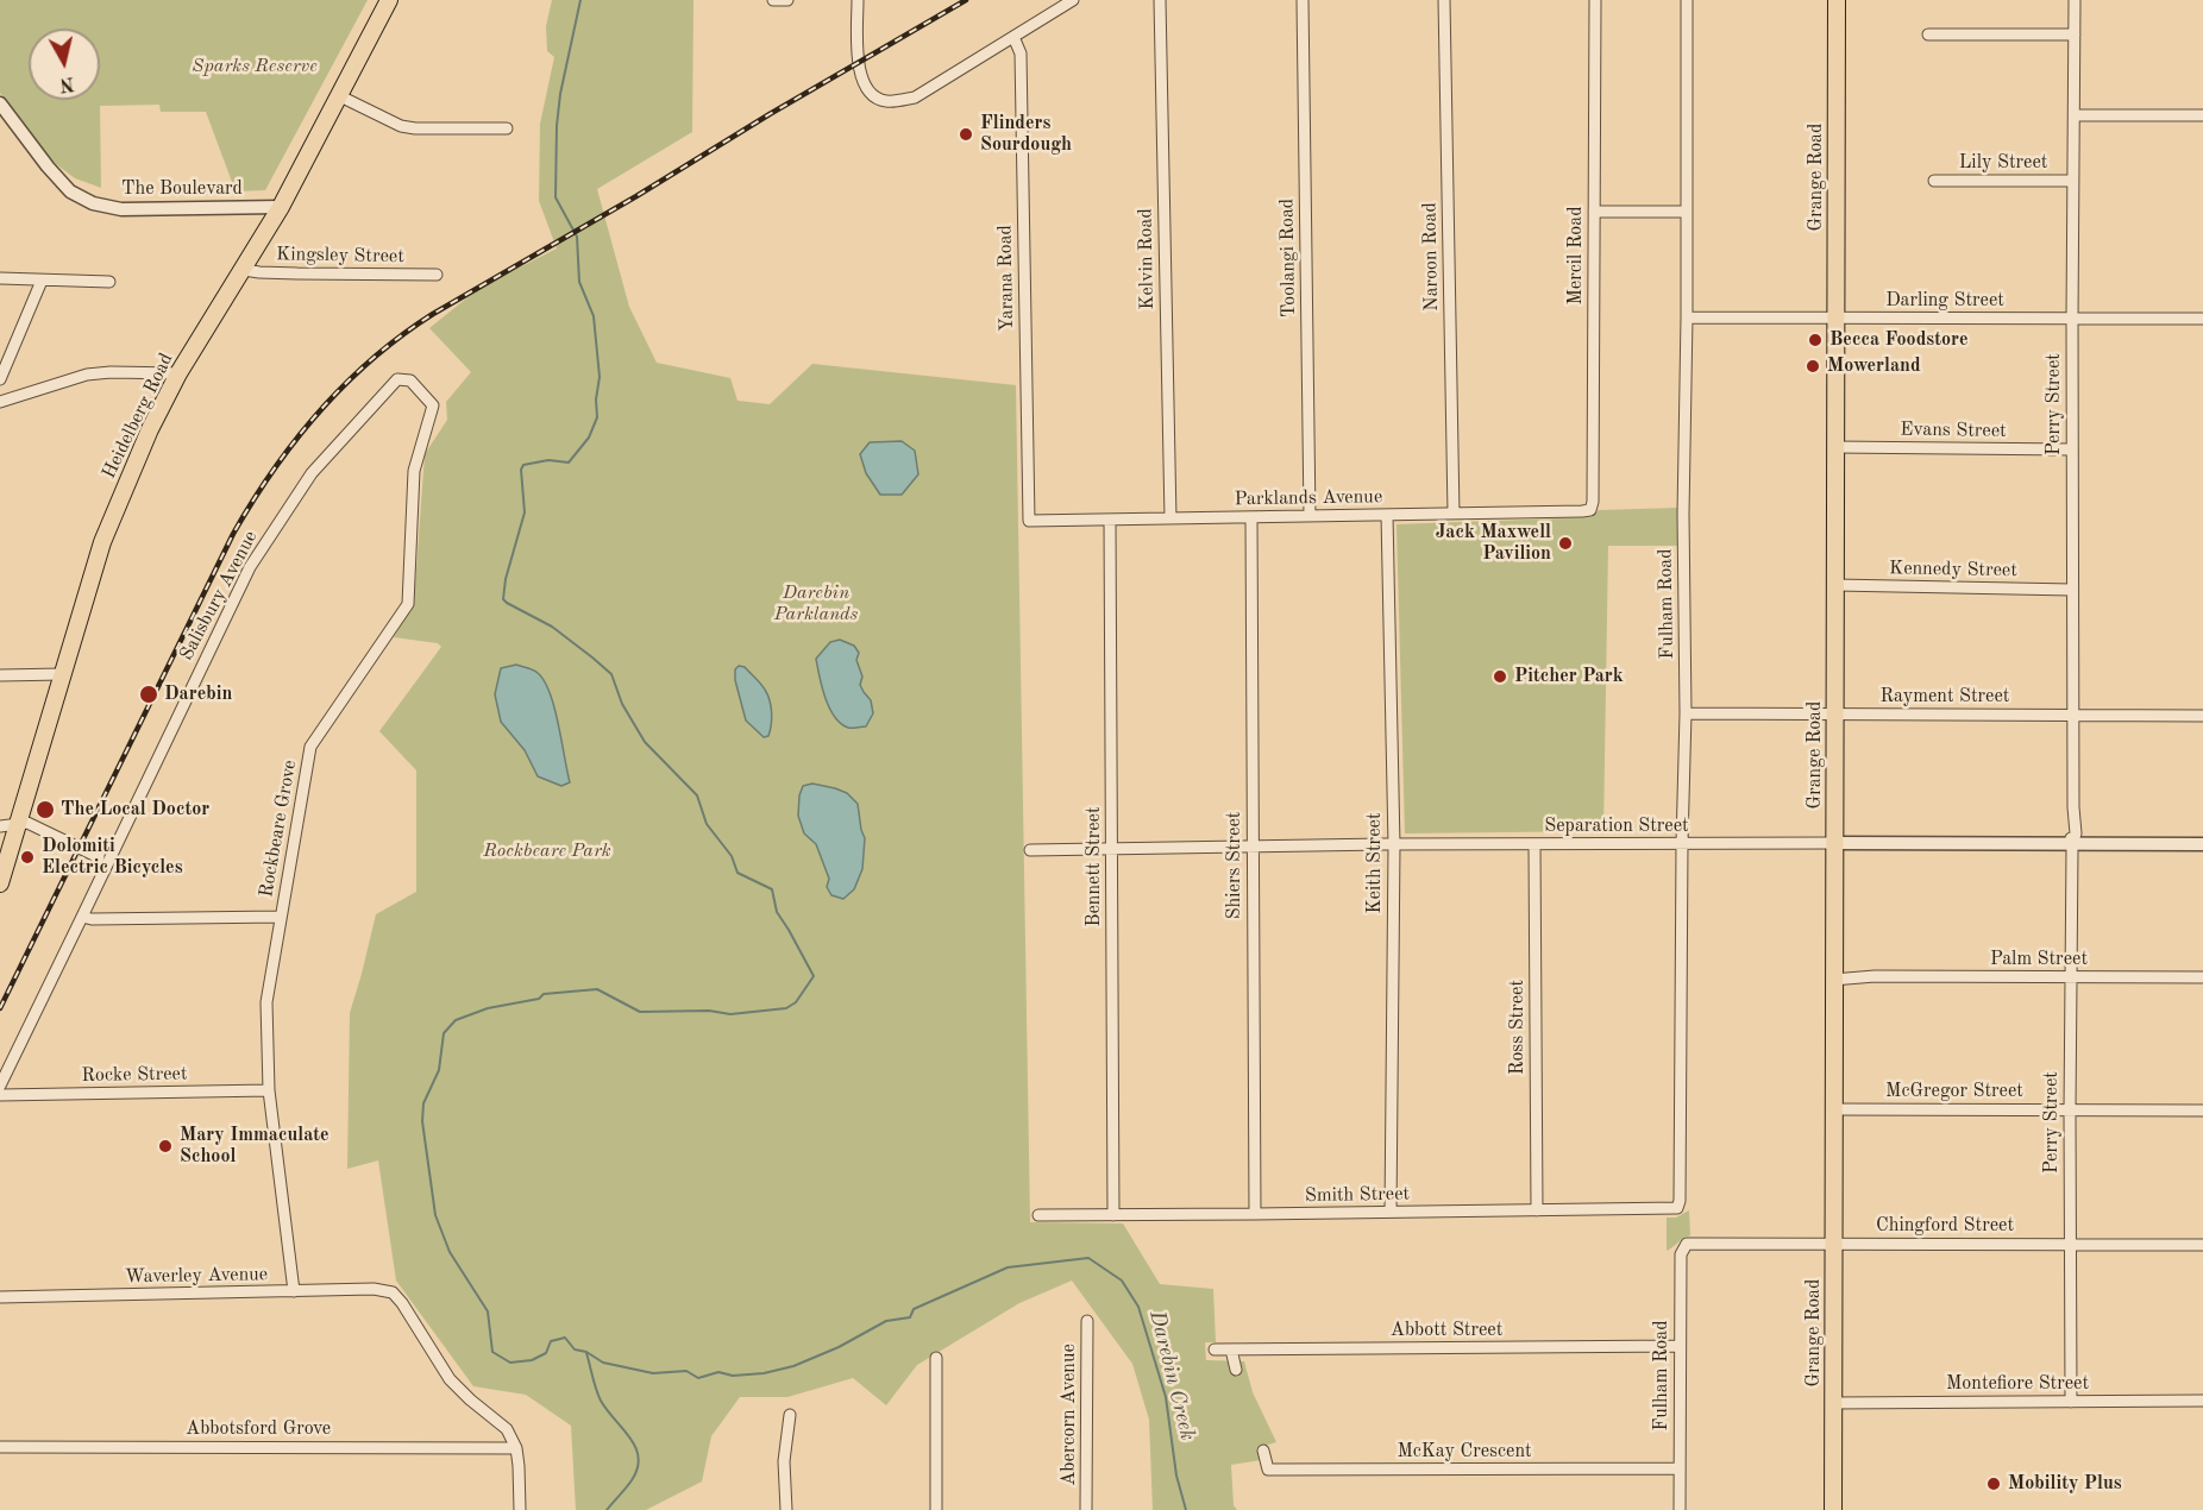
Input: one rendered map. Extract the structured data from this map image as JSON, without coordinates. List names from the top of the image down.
{
  "streets": {
    "main road": ["Grange Road", "Heidelberg Road"],
    "street": [
      "Lily Street",
      "The Boulevard",
      "Kingsley Street",
      "Mercil Road",
      "Naroon Road",
      "Toolangi Road",
      "Kelvin Road",
      "Yarana Road",
      "Darling Street",
      "Perry Street",
      "Evans Street",
      "Parklands Avenue",
      "Kennedy Street",
      "Salisbury Avenue",
      "Fulham Road",
      "Rayment Street",
      "Separation Street",
      "Rockbeare Grove",
      "Keith Street",
      "Shiers Street",
      "Bennett Street",
      "Palm Street",
      "Ross Street",
      "Rocke Street",
      "McGregor Street",
      "Smith Street",
      "Chingford Street",
      "Waverley Avenue",
      "Abbott Street",
      "Montefiore Street",
      "Abercorn Avenue",
      "Abbotsford Grove",
      "McKay Crescent"
    ]
  },
  "crossings": [
    ["Lily Street", "Perry Street"],
    ["Grange Road", "Darling Street"],
    ["Grange Road", "Evans Street"],
    ["Grange Road", "Kennedy Street"],
    ["Grange Road", "Rayment Street"],
    ["Grange Road", "Separation Street"],
    ["Grange Road", "Palm Street"],
    ["Grange Road", "McGregor Street"],
    ["Grange Road", "Chingford Street"],
    ["Grange Road", "Montefiore Street"],
    ["The Boulevard", "Heidelberg Road"],
    ["Kingsley Street", "Heidelberg Road"],
    ["Mercil Road", "Parklands Avenue"],
    ["Naroon Road", "Parklands Avenue"],
    ["Toolangi Road", "Parklands Avenue"],
    ["Kelvin Road", "Parklands Avenue"],
    ["Yarana Road", "Parklands Avenue"],
    ["Darling Street", "Perry Street"],
    ["Darling Street", "Fulham Road"],
    ["Perry Street", "Evans Street"],
    ["Perry Street", "Kennedy Street"],
    ["Perry Street", "Rayment Street"],
    ["Perry Street", "Separation Street"],
    ["Perry Street", "Palm Street"],
    ["Perry Street", "McGregor Street"],
    ["Perry Street", "Chingford Street"],
    ["Perry Street", "Montefiore Street"],
    ["Parklands Avenue", "Keith Street"],
    ["Parklands Avenue", "Shiers Street"],
    ["Parklands Avenue", "Bennett Street"],
    ["Salisbury Avenue", "Rockbeare Grove"],
    ["Fulham Road", "Rayment Street"],
    ["Fulham Road", "Separation Street"],
    ["Fulham Road", "Smith Street"],
    ["Fulham Road", "Chingford Street"],
    ["Fulham Road", "Abbott Street"],
    ["Fulham Road", "McKay Crescent"],
    ["Separation Street", "Keith Street"],
    ["Separation Street", "Shiers Street"],
    ["Separation Street", "Bennett Street"],
    ["Separation Street", "Ross Street"],
    ["Rockbeare Grove", "Rocke Street"],
    ["Rockbeare Grove", "Waverley Avenue"],
    ["Keith Street", "Smith Street"],
    ["Shiers Street", "Smith Street"],
    ["Bennett Street", "Smith Street"],
    ["Ross Street", "Smith Street"],
    ["Waverley Avenue", "Abbotsford Grove"]
  ],
  "water": ["Darebin Creek"],
  "parks": ["Sparks Reserve", "Darebin Parklands", "Rockbeare Park"],
  "places": [
    "Flinders Sourdough",
    "Becca Foodstore",
    "Mowerland",
    "Jack Maxwell Pavilion",
    "Pitcher Park",
    "Darebin",
    "The Local Doctor",
    "Dolomiti Electric Bicycles",
    "Mary Immaculate School",
    "Mobility Plus"
  ],
  "north": "bottom"
}
